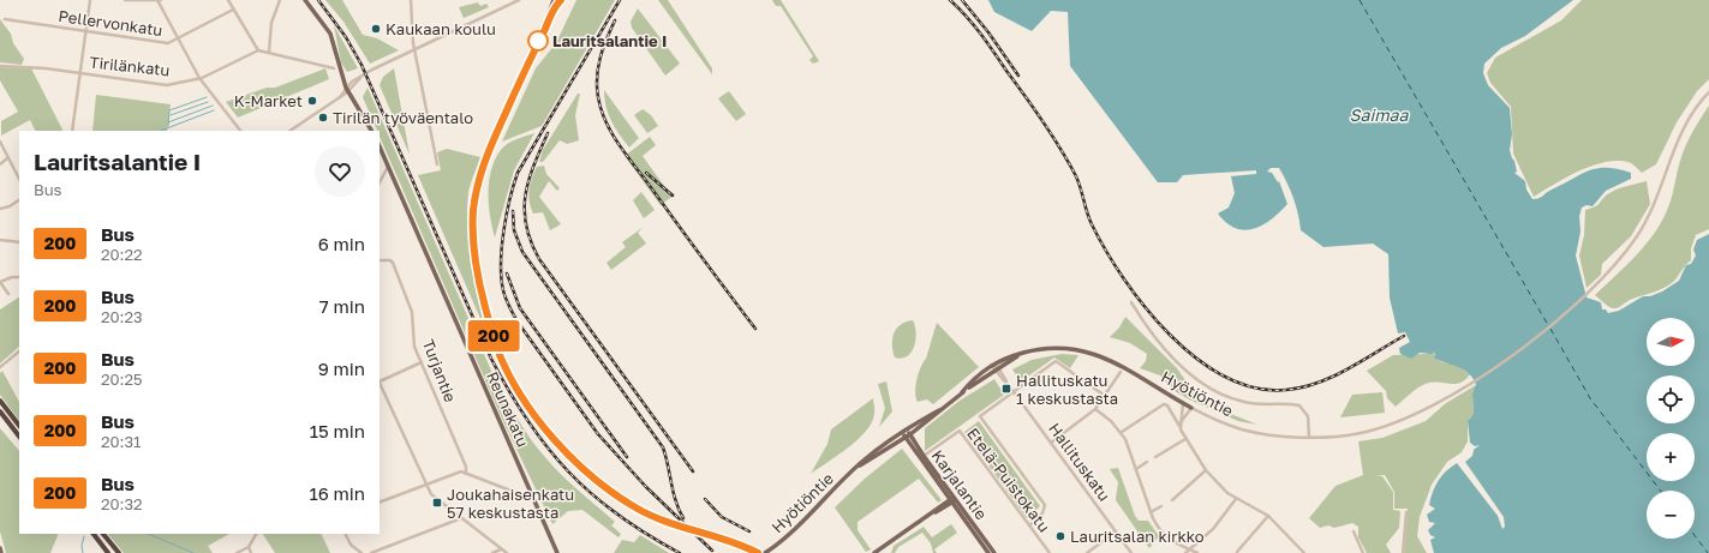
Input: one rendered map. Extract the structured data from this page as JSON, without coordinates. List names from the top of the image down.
{
  "streets": {
    "main road": ["Hyötiöntie", "Reunakatu", "Karjalantie"],
    "street": [
      "Pellervonkatu",
      "Tirilänkatu",
      "Turjantie",
      "Hallituskatu",
      "Etelä-Puistokatu"
    ]
  },
  "crossings": [
    ["Hyötiöntie", "Hallituskatu"],
    ["Hyötiöntie", "Karjalantie"],
    ["Etelä-Puistokatu", "Karjalantie"]
  ],
  "water": ["Saimaa"],
  "places": {
    "other": [
      "Kaukaan koulu",
      "Lauritsalantie I",
      "K-Market",
      "Tirilän työväentalo",
      "Lauritsalan kirkko"
    ],
    "transit": ["Hallituskatu 1 keskustasta", "Joukahaisenkatu 57 keskustasta"]
  },
  "lines": ["bus line 200"],
  "north": "right",
  "page": {
    "on_map": "200",
    "heading": ["Lauritsalantie I", "Bus"],
    "list": [
      {
        "mark": "200",
        "name": "Bus",
        "note": "20:22",
        "value": "6 min"
      },
      {
        "mark": "200",
        "name": "Bus",
        "note": "20:23",
        "value": "7 min"
      },
      {
        "mark": "200",
        "name": "Bus",
        "note": "20:25",
        "value": "9 min"
      },
      {
        "mark": "200",
        "name": "Bus",
        "note": "20:31",
        "value": "15 min"
      },
      {
        "mark": "200",
        "name": "Bus",
        "note": "20:32",
        "value": "16 min"
      }
    ],
    "map_buttons": ["+", "−"]
  }
}
